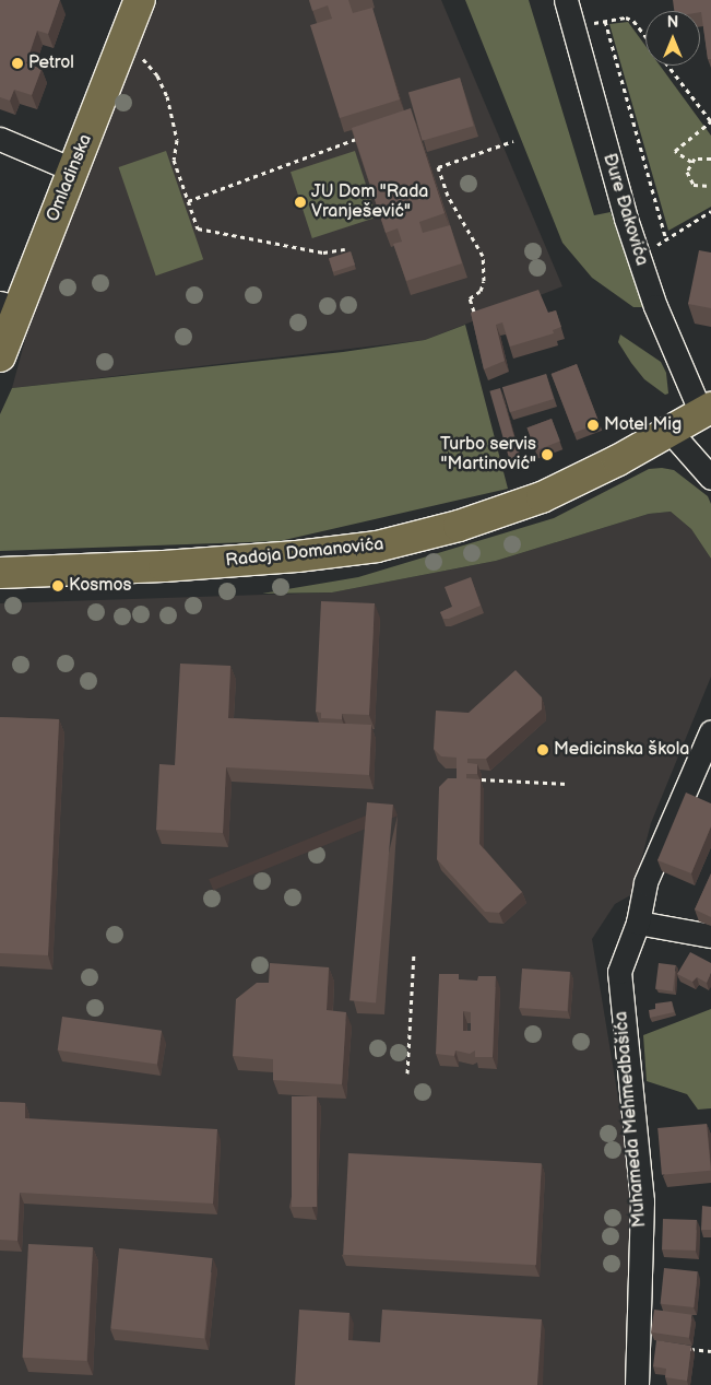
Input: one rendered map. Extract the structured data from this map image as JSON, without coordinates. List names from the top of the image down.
{
  "streets": {
    "main road": ["Omladinska", "Radoja Domanovića"],
    "street": ["Đure Đakovića", "Muhameda Mehmedbašića"]
  },
  "crossings": [
    ["Đure Đakovića", "Radoja Domanovića"]
  ],
  "places": [
    "Petrol",
    "JU Dom \"Rada Vranješević\"",
    "Motel Mig",
    "Turbo servis \"Martinović\"",
    "Kosmos",
    "Medicinska škola"
  ],
  "north": "top"
}
